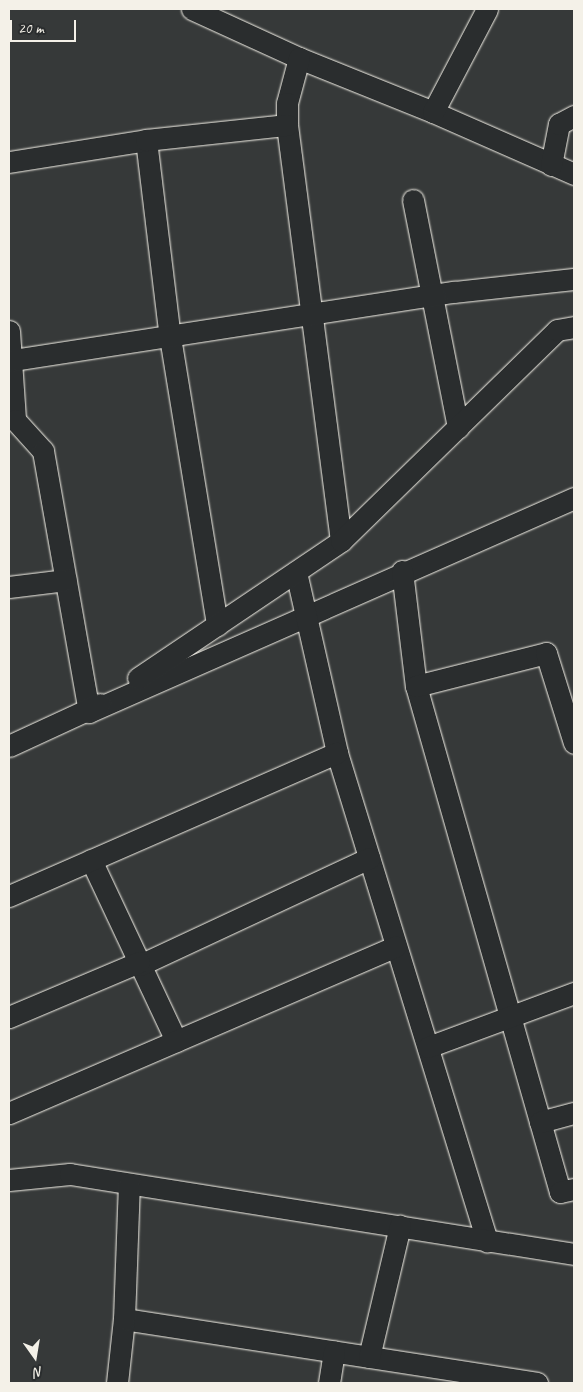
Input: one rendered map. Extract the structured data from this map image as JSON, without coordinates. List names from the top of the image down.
{
  "scale_bar": "20 m",
  "north": "bottom"
}
